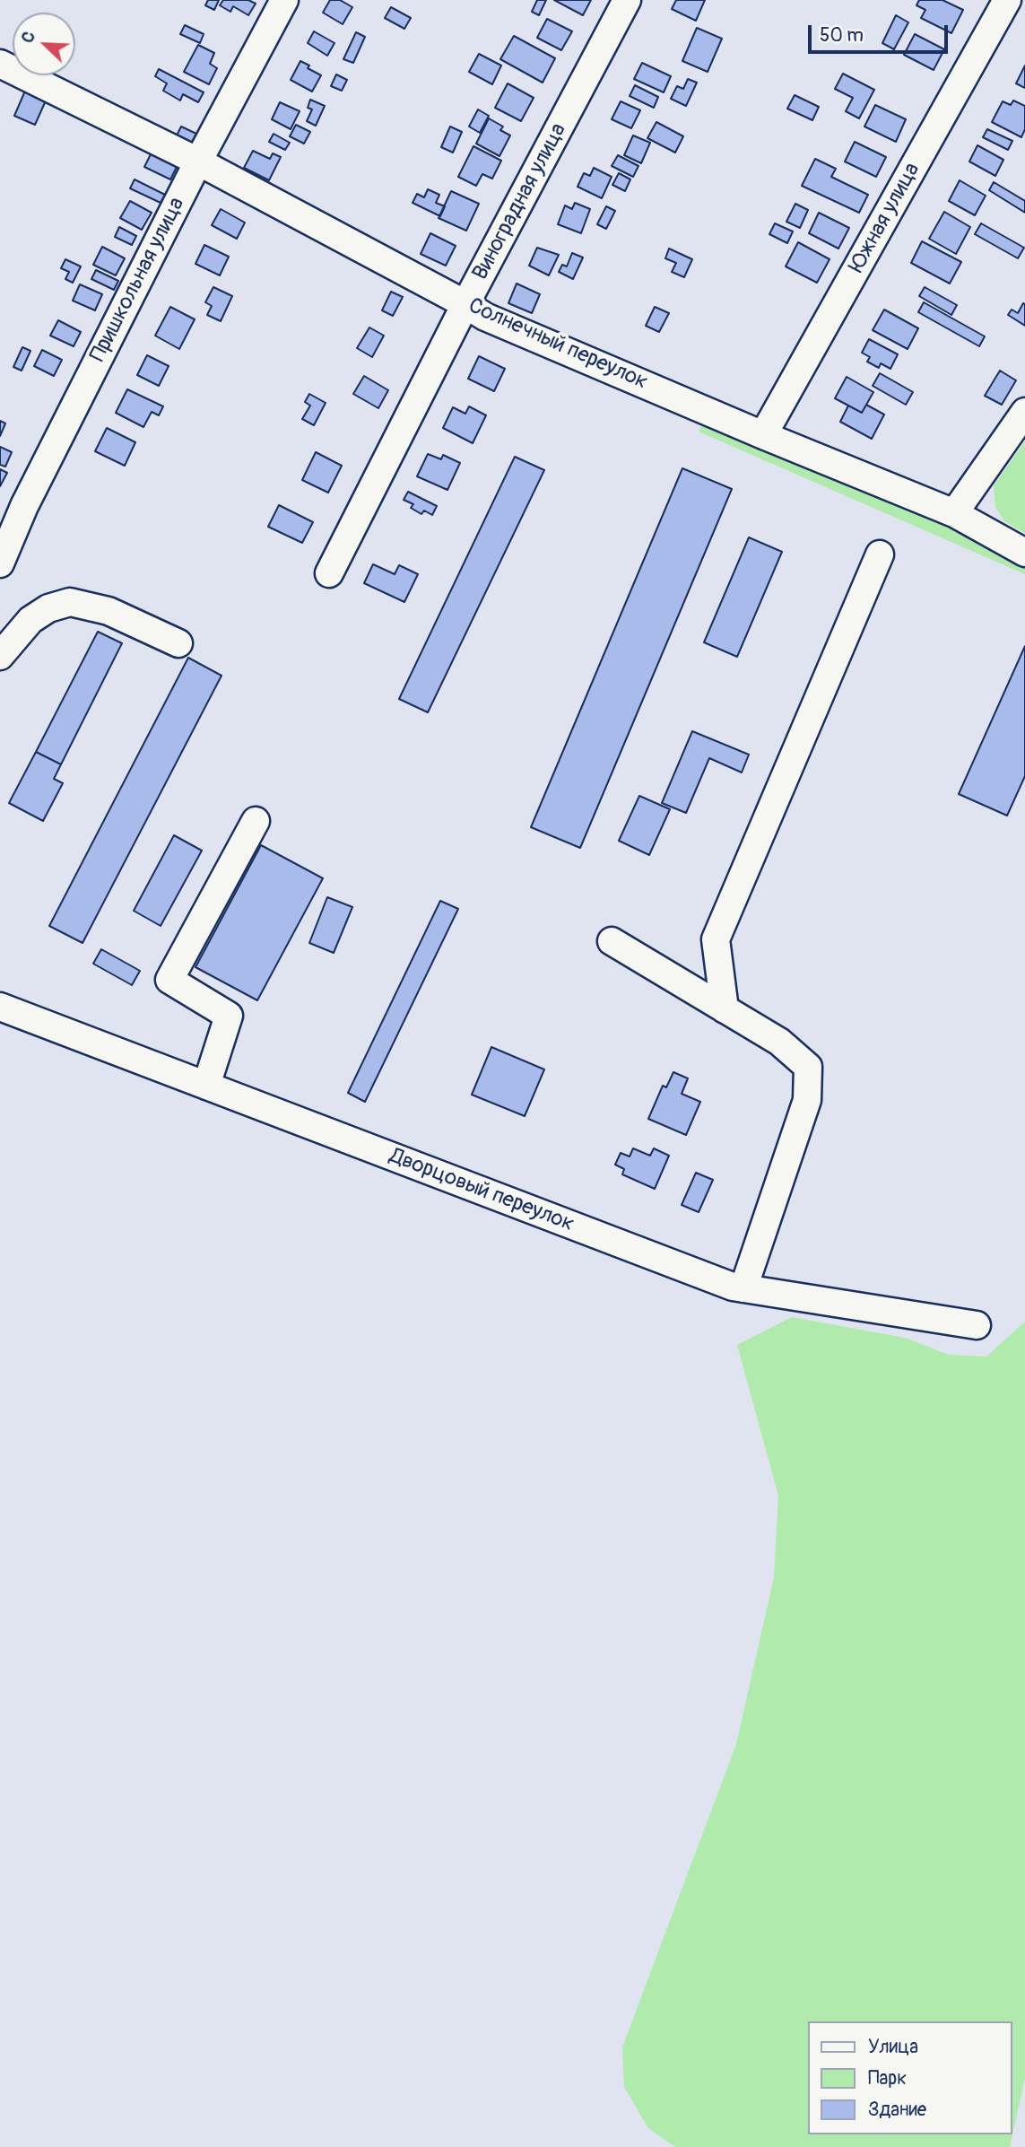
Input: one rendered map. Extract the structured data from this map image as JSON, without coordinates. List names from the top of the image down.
{
  "streets": {
    "street": [
      "Виноградная улица",
      "Южная улица",
      "Пришкольная улица",
      "Солнечный переулок",
      "Дворцовый переулок"
    ]
  },
  "crossings": [
    ["Виноградная улица", "Солнечный переулок"],
    ["Южная улица", "Солнечный переулок"],
    ["Пришкольная улица", "Солнечный переулок"]
  ],
  "legend": ["Улица", "Парк", "Здание"],
  "scale_bar": "50 m",
  "north": "top left"
}
